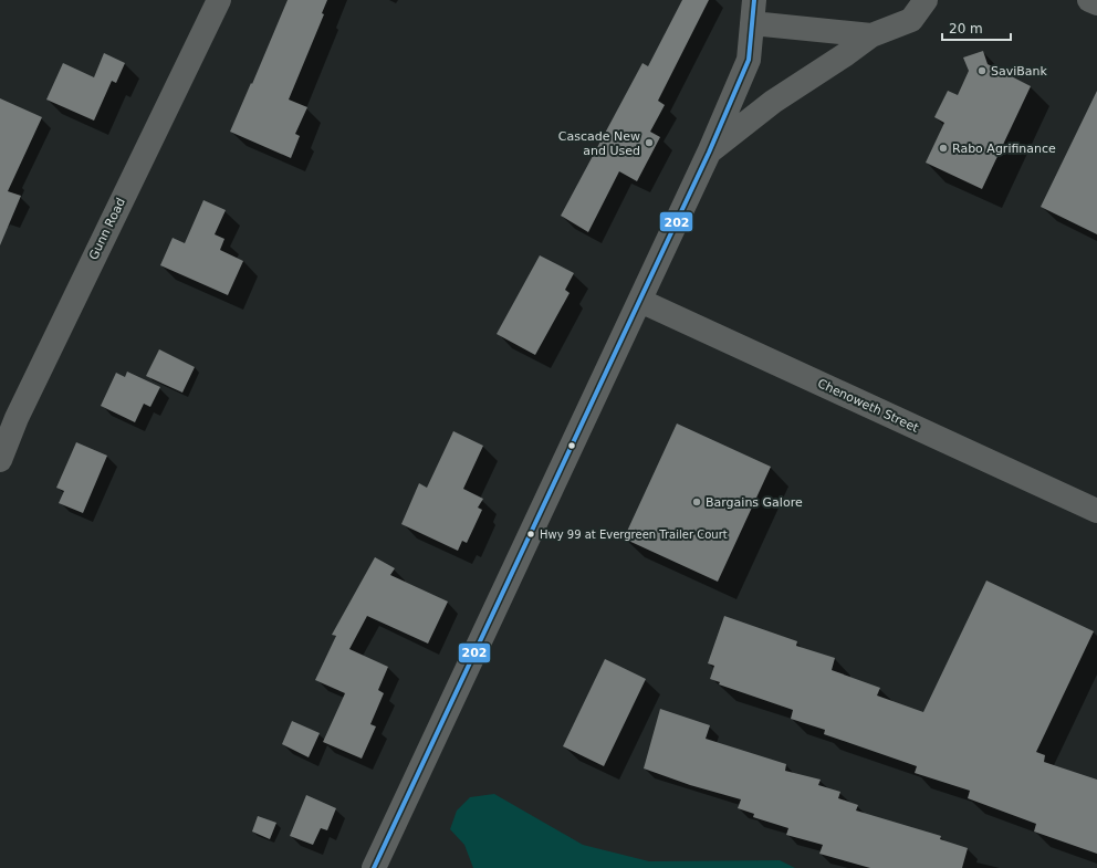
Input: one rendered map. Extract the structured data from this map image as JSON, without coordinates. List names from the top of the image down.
{
  "streets": {
    "street": ["Gunn Road", "Chenoweth Street"]
  },
  "places": [
    "SaviBank",
    "Cascade New and Used",
    "Rabo Agrifinance",
    "Bargains Galore",
    "Hwy 99 at Evergreen Trailer Court"
  ],
  "lines": ["transit line 202"],
  "scale_bar": "20 m"
}
